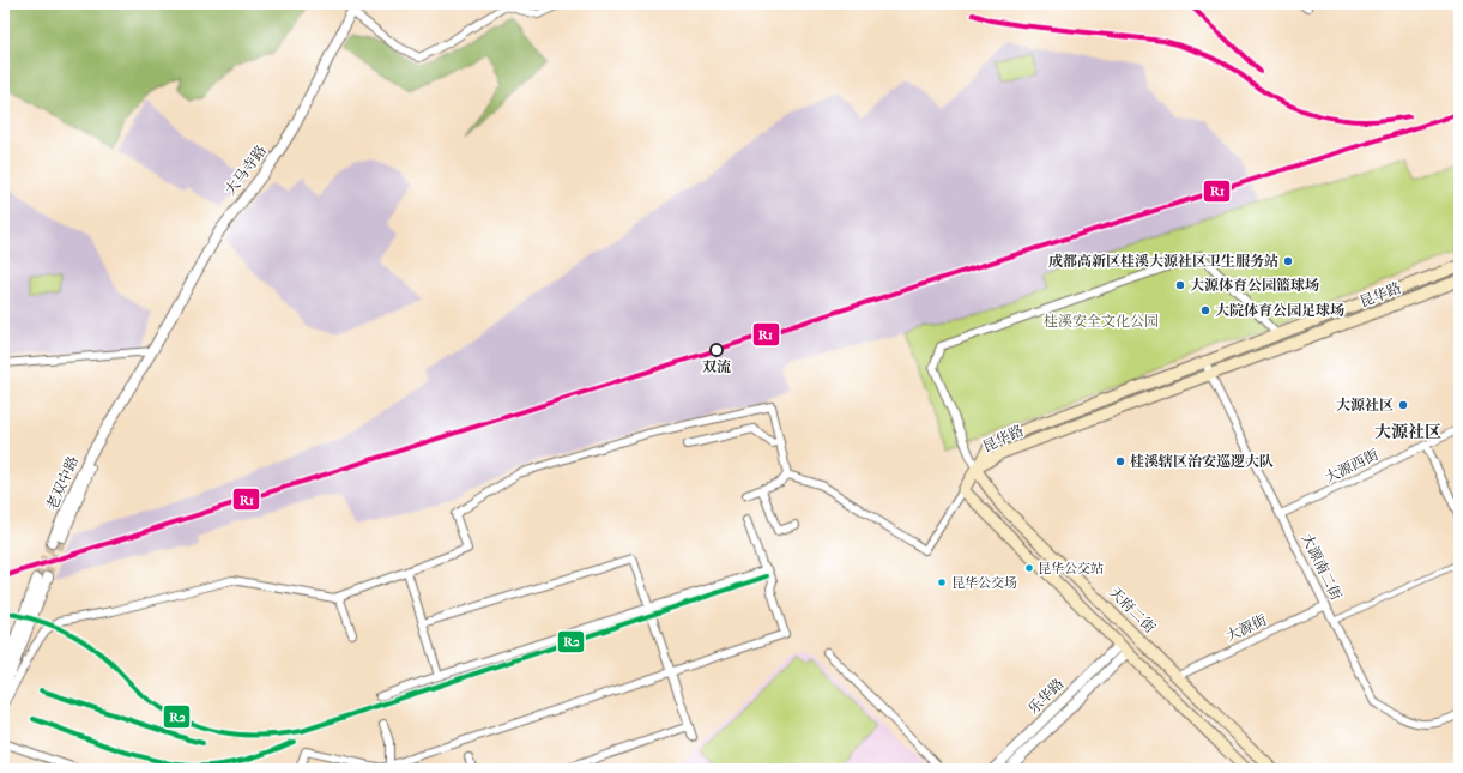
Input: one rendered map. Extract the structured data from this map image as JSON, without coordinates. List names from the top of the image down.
{
  "streets": {
    "main road": ["昆华路", "天府二街"],
    "street": [
      "大马寺路",
      "大源西街",
      "老双中路",
      "大源南二街",
      "大源街",
      "乐华路"
    ]
  },
  "crossings": [
    ["大马寺路", "老双中路"],
    ["昆华路", "大源南二街"],
    ["昆华路", "天府二街"],
    ["大源西街", "大源南二街"],
    ["大源南二街", "大源街"],
    ["天府二街", "大源街"]
  ],
  "districts": ["大源社区"],
  "parks": ["桂溪安全文化公园"],
  "places": [
    "成都高新区桂溪大源社区卫生服务站",
    "大源体育公园篮球场",
    "大院体育公园足球场",
    "双流",
    "大源社区",
    "桂溪辖区治安巡逻大队",
    "昆华公交站",
    "昆华公交场"
  ],
  "lines": ["transit line R1", "transit line R2"]
}
